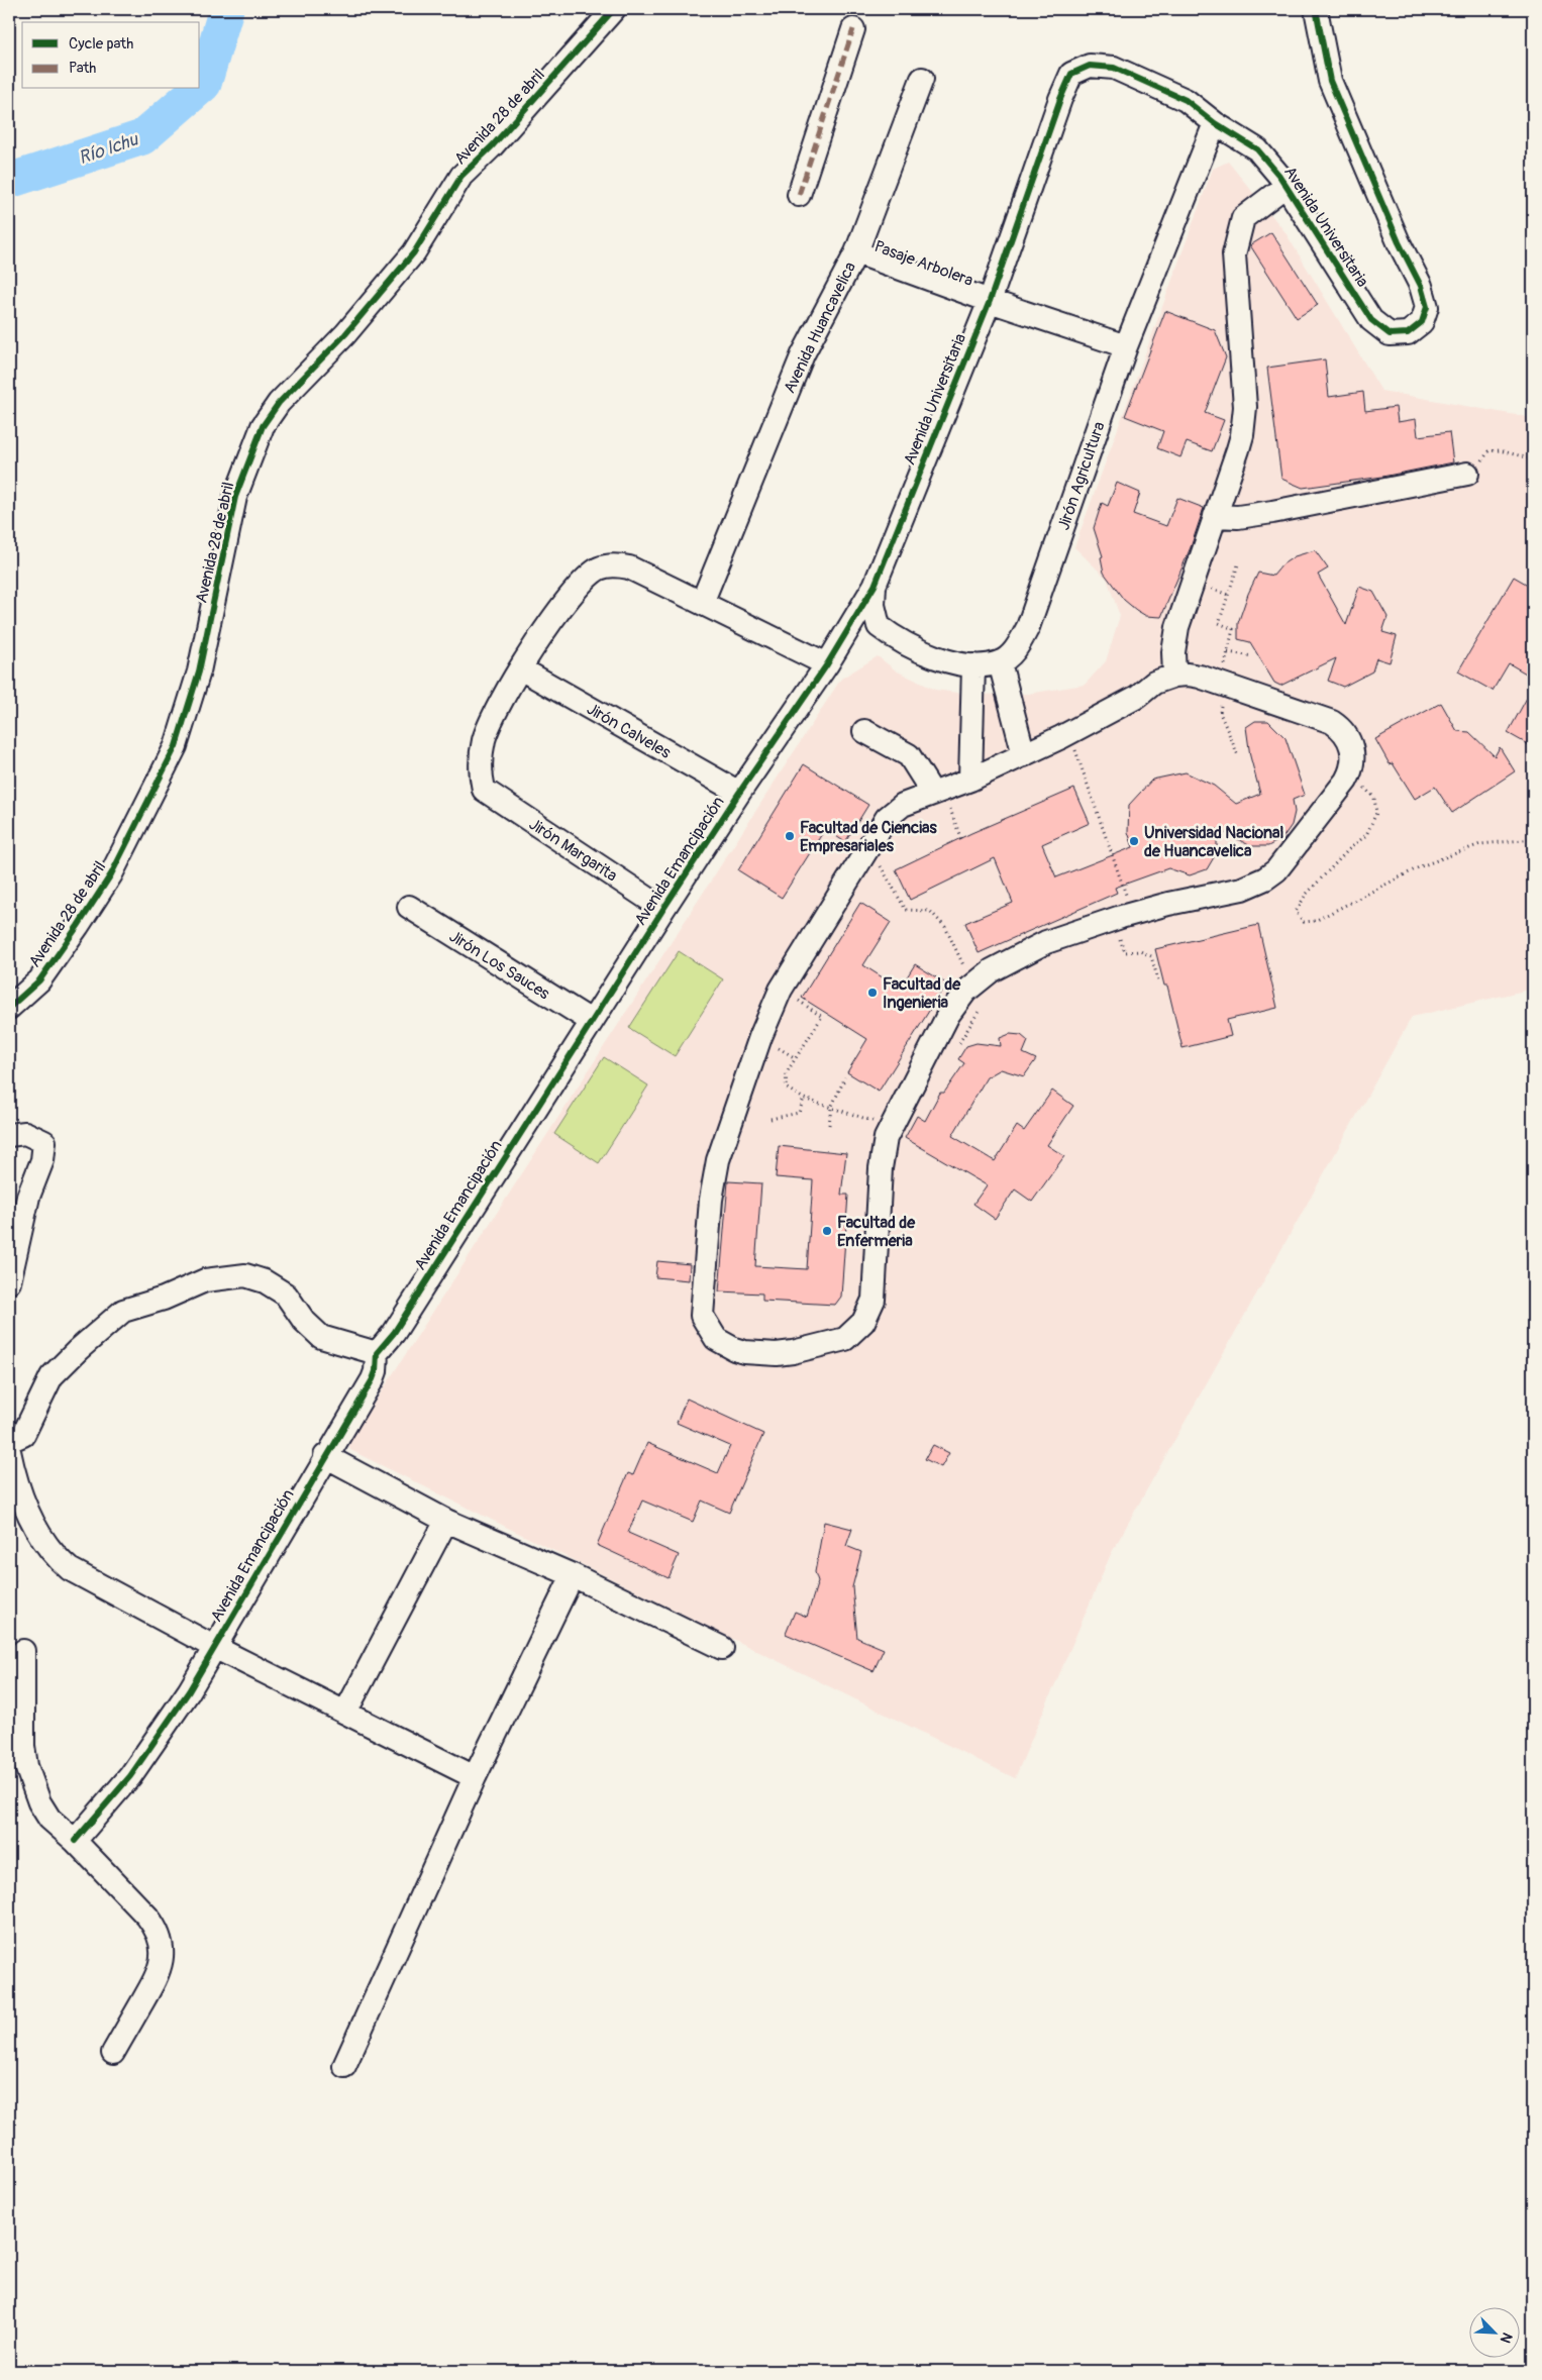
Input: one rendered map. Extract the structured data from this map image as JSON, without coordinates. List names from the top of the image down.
{
  "streets": {
    "street": [
      "Avenida 28 de abril",
      "Avenida Universitaria",
      "Pasaje Arbolera",
      "Avenida Huancavelica",
      "Jirón Agricultura",
      "Jirón Calveles",
      "Jirón Margarita",
      "Avenida Emancipación",
      "Jirón Los Sauces"
    ]
  },
  "crossings": [
    ["Avenida Universitaria", "Pasaje Arbolera"],
    ["Avenida Universitaria", "Jirón Agricultura"],
    ["Avenida Universitaria", "Avenida Emancipación"],
    ["Pasaje Arbolera", "Avenida Huancavelica"],
    ["Pasaje Arbolera", "Jirón Agricultura"],
    ["Jirón Calveles", "Jirón Margarita"],
    ["Jirón Calveles", "Avenida Emancipación"],
    ["Jirón Margarita", "Avenida Emancipación"],
    ["Avenida Emancipación", "Jirón Los Sauces"]
  ],
  "water": ["Río Ichu"],
  "places": [
    "Facultad de Ciencias Empresariales",
    "Universidad Nacional de Huancavelica",
    "Facultad de Ingenieria",
    "Facultad de Enfermeria"
  ],
  "legend": ["Cycle path", "Path"],
  "north": "bottom right"
}
